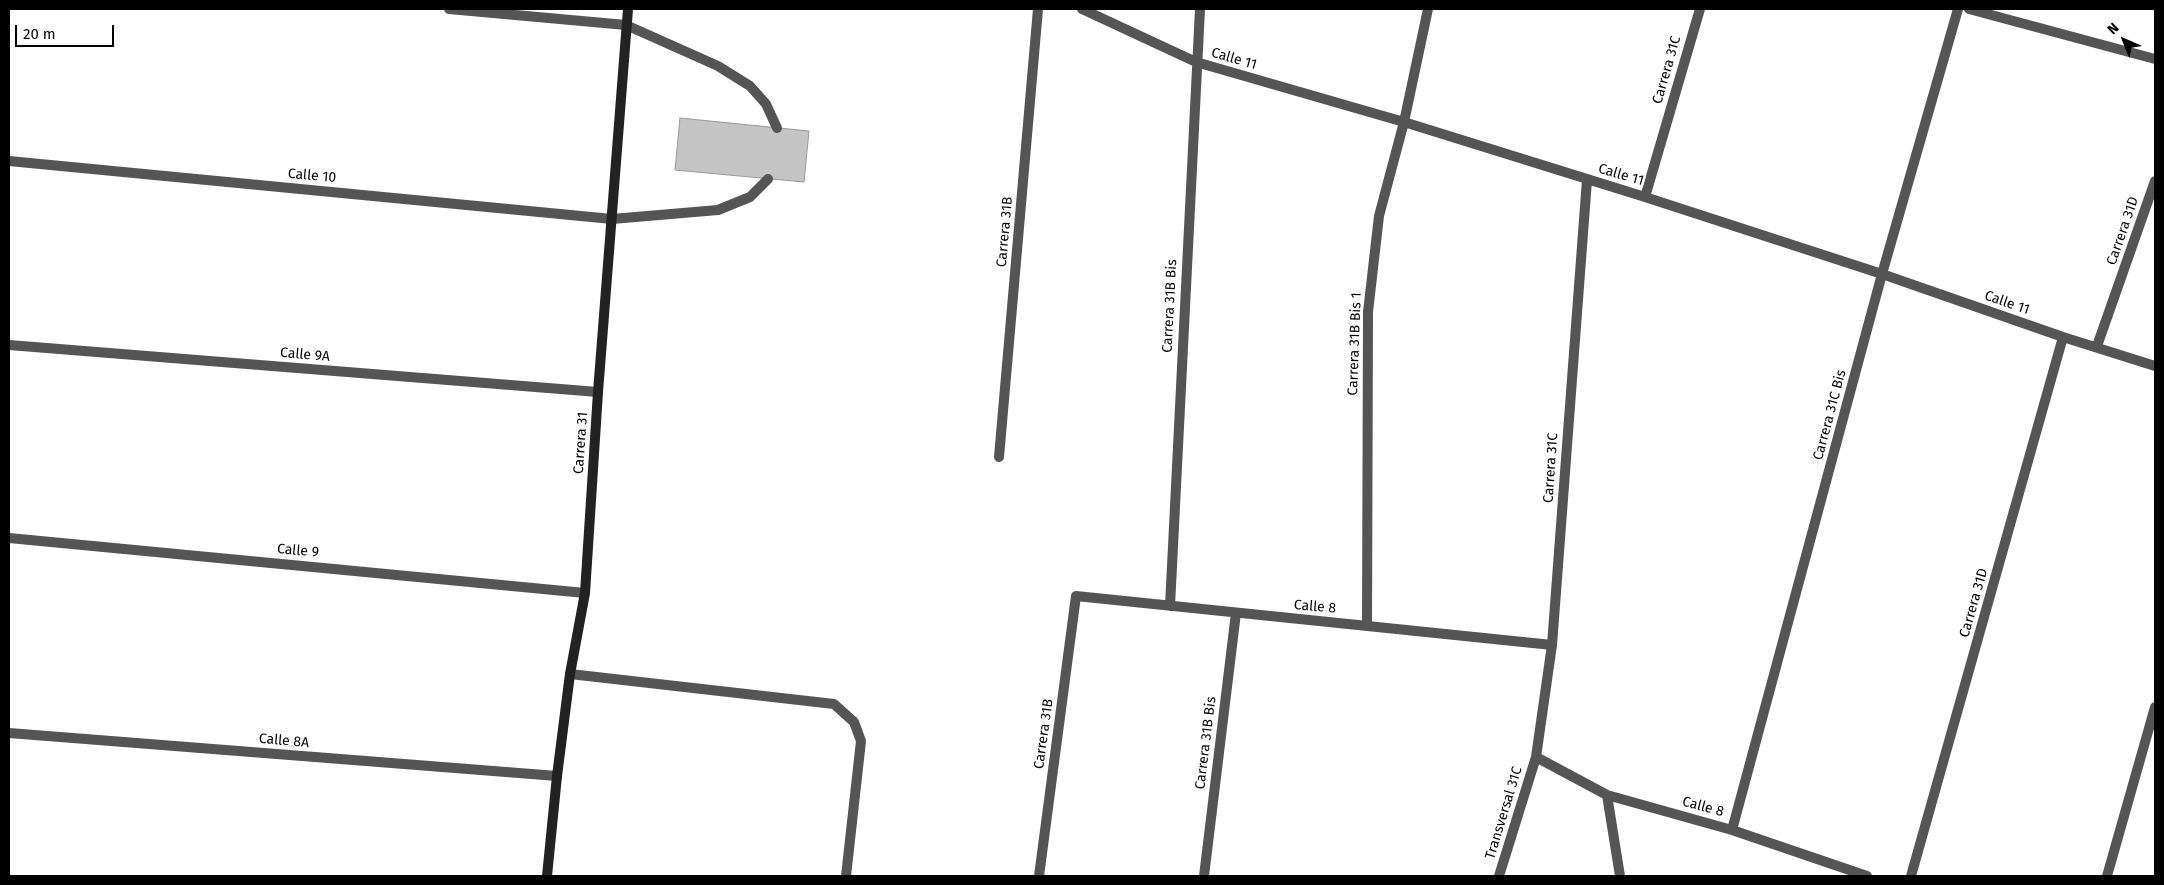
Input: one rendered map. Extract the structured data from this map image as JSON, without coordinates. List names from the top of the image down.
{
  "streets": {
    "main road": ["Carrera 31"],
    "street": [
      "Calle 11",
      "Carrera 31C",
      "Calle 10",
      "Carrera 31D",
      "Carrera 31B",
      "Carrera 31B Bis",
      "Carrera 31B Bis 1",
      "Calle 9A",
      "Carrera 31C Bis",
      "Calle 9",
      "Calle 8",
      "Calle 8A",
      "Transversal 31C"
    ]
  },
  "crossings": [
    ["Calle 11", "Carrera 31C"],
    ["Calle 11", "Carrera 31D"],
    ["Calle 11", "Carrera 31B Bis"],
    ["Calle 11", "Carrera 31B Bis 1"],
    ["Calle 11", "Carrera 31C Bis"],
    ["Carrera 31C", "Calle 8"],
    ["Carrera 31C", "Transversal 31C"],
    ["Calle 10", "Carrera 31"],
    ["Carrera 31B", "Calle 8"],
    ["Carrera 31B Bis", "Calle 8"],
    ["Carrera 31B Bis 1", "Calle 8"],
    ["Calle 9A", "Carrera 31"],
    ["Carrera 31C Bis", "Calle 8"],
    ["Carrera 31", "Calle 9"],
    ["Carrera 31", "Calle 8A"],
    ["Calle 8", "Transversal 31C"]
  ],
  "scale_bar": "20 m",
  "north": "top left"
}
